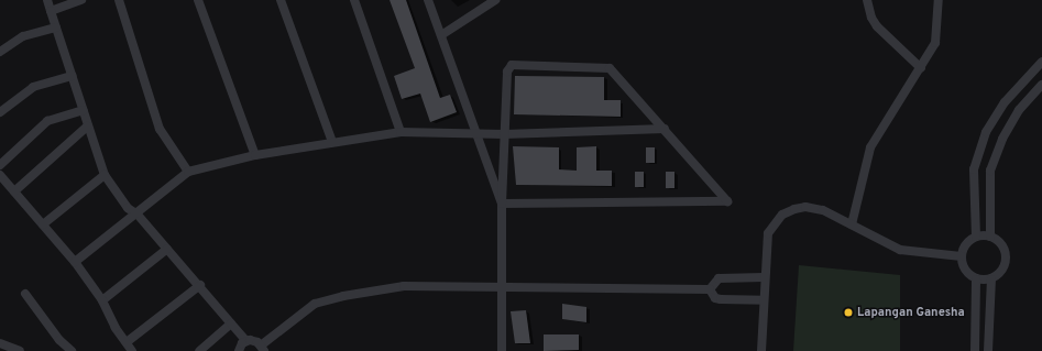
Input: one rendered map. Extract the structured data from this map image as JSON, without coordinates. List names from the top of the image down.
{
  "places": ["Lapangan Ganesha"]
}
